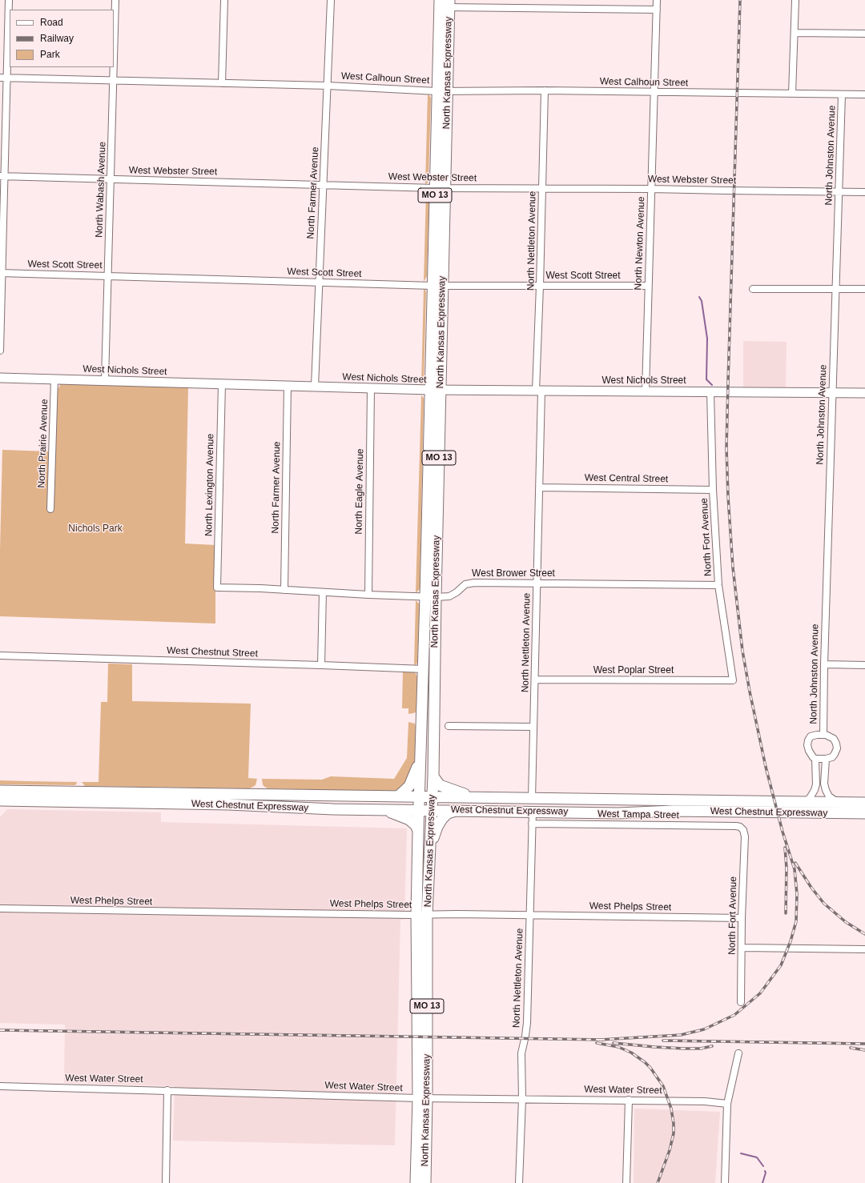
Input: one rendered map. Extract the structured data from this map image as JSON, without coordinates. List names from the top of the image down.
{
  "streets": {
    "main road": ["North Kansas Expressway", "MO 13", "West Chestnut Expressway"],
    "street": [
      "West Calhoun Street",
      "North Johnston Avenue",
      "West Webster Street",
      "North Wabash Avenue",
      "North Farmer Avenue",
      "North Nettleton Avenue",
      "North Newton Avenue",
      "West Scott Street",
      "West Nichols Street",
      "North Prairie Avenue",
      "West Central Street",
      "North Lexington Avenue",
      "North Eagle Avenue",
      "North Fort Avenue",
      "West Brower Street",
      "West Chestnut Street",
      "West Poplar Street",
      "West Tampa Street",
      "West Phelps Street",
      "West Water Street"
    ]
  },
  "crossings": [
    ["North Kansas Expressway", "West Calhoun Street"],
    ["North Kansas Expressway", "West Webster Street"],
    ["North Kansas Expressway", "West Scott Street"],
    ["North Kansas Expressway", "West Nichols Street"],
    ["North Kansas Expressway", "West Brower Street"],
    ["North Kansas Expressway", "West Chestnut Street"],
    ["North Kansas Expressway", "West Chestnut Expressway"],
    ["North Kansas Expressway", "West Phelps Street"],
    ["North Kansas Expressway", "West Water Street"],
    ["West Calhoun Street", "North Johnston Avenue"],
    ["West Calhoun Street", "North Wabash Avenue"],
    ["West Calhoun Street", "North Farmer Avenue"],
    ["West Calhoun Street", "North Nettleton Avenue"],
    ["West Calhoun Street", "North Newton Avenue"],
    ["North Johnston Avenue", "West Webster Street"],
    ["North Johnston Avenue", "West Nichols Street"],
    ["West Webster Street", "North Wabash Avenue"],
    ["West Webster Street", "North Farmer Avenue"],
    ["West Webster Street", "North Nettleton Avenue"],
    ["West Webster Street", "North Newton Avenue"],
    ["North Wabash Avenue", "West Scott Street"],
    ["North Wabash Avenue", "West Nichols Street"],
    ["North Farmer Avenue", "West Scott Street"],
    ["North Farmer Avenue", "West Nichols Street"],
    ["North Farmer Avenue", "West Brower Street"],
    ["North Nettleton Avenue", "West Scott Street"],
    ["North Nettleton Avenue", "West Nichols Street"],
    ["North Nettleton Avenue", "West Central Street"],
    ["North Nettleton Avenue", "West Brower Street"],
    ["North Nettleton Avenue", "West Poplar Street"],
    ["North Nettleton Avenue", "West Chestnut Expressway"],
    ["North Nettleton Avenue", "West Tampa Street"],
    ["North Nettleton Avenue", "West Phelps Street"],
    ["North Nettleton Avenue", "West Water Street"],
    ["North Newton Avenue", "West Scott Street"],
    ["North Newton Avenue", "West Nichols Street"],
    ["West Nichols Street", "North Prairie Avenue"],
    ["West Nichols Street", "North Lexington Avenue"],
    ["West Nichols Street", "North Eagle Avenue"],
    ["West Nichols Street", "North Fort Avenue"],
    ["West Central Street", "North Fort Avenue"],
    ["North Lexington Avenue", "West Brower Street"],
    ["North Eagle Avenue", "West Brower Street"],
    ["North Fort Avenue", "West Brower Street"],
    ["North Fort Avenue", "West Poplar Street"],
    ["North Fort Avenue", "West Tampa Street"],
    ["North Fort Avenue", "West Phelps Street"]
  ],
  "parks": ["Nichols Park"],
  "legend": ["Road", "Railway", "Park"]
}
